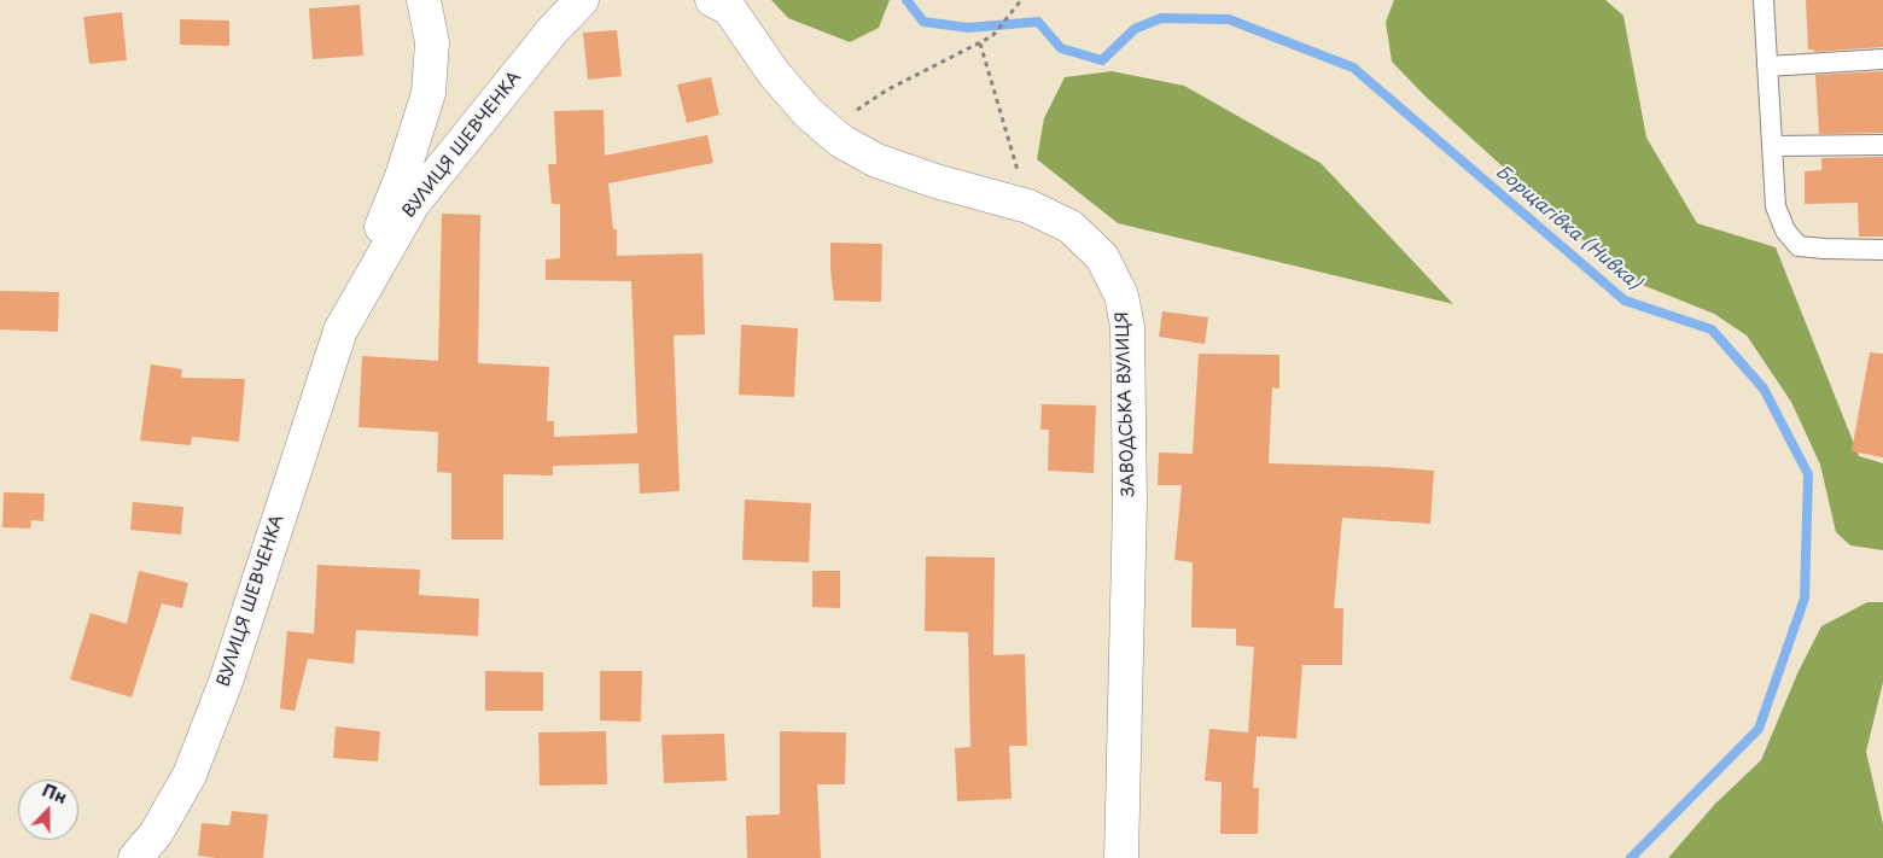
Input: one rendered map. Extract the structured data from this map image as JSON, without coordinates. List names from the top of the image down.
{
  "streets": {
    "street": ["ВУЛИЦЯ ШЕВЧЕНКА", "ЗАВОДСЬКА ВУЛИЦЯ"]
  },
  "water": ["Борщагівка (Нивка)"],
  "north": "top"
}
